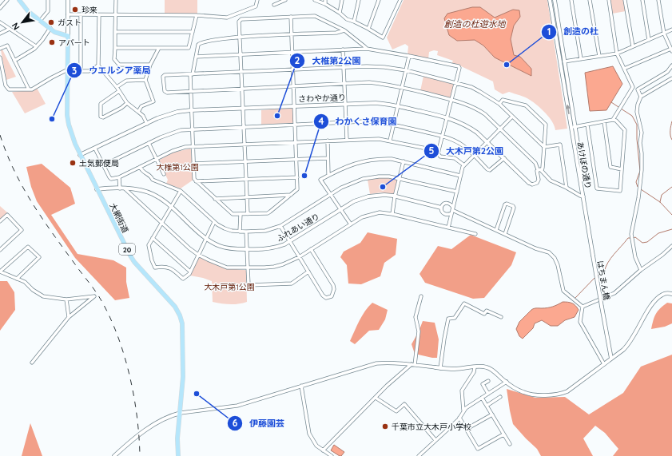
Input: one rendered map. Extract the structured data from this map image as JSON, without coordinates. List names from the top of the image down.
{
  "streets": {
    "main road": ["大網街道", "20"],
    "street": [
      "さわやか通り",
      "あけぼの通り",
      "ふれあい通り",
      "はちまん橋"
    ]
  },
  "crossings": [
    ["さわやか通り", "大網街道"],
    ["あけぼの通り", "はちまん橋"],
    ["大網街道", "ふれあい通り"]
  ],
  "water": ["創造の杜遊水地"],
  "parks": ["大椎第1公園", "大木戸第1公園"],
  "places": [
    "珍来",
    "ガスト",
    "アパート",
    "創造の杜",
    "大椎第2公園",
    "ウエルシア薬局",
    "土気郵便局",
    "わかくさ保育園",
    "大木戸第2公園",
    "伊藤園芸",
    "千葉市立大木戸小学校"
  ],
  "north": "bottom left"
}
